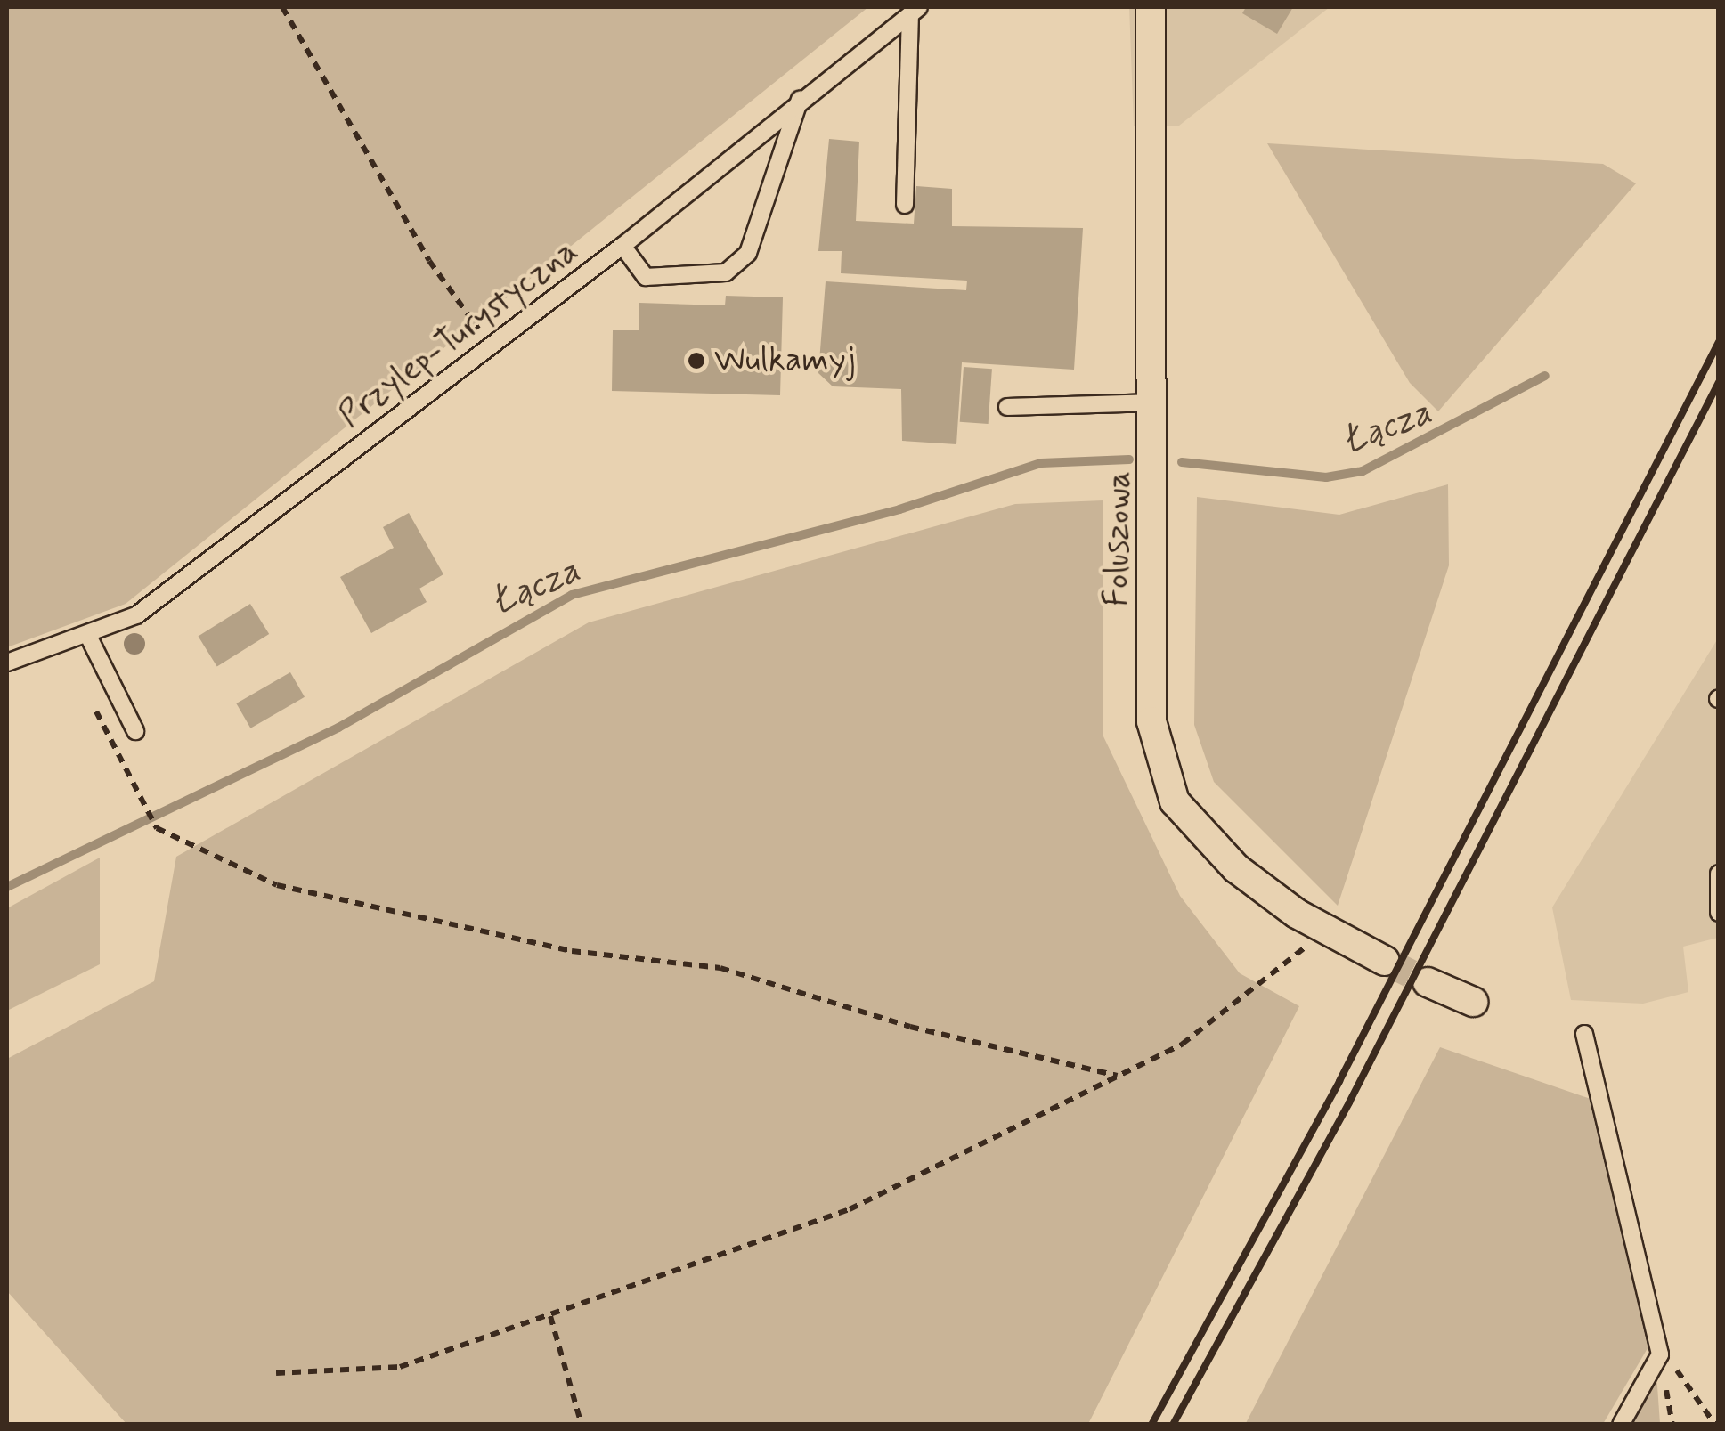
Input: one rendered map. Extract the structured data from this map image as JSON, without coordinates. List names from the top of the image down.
{
  "streets": {
    "street": ["Foluszowa"],
    "lane": ["Przylep-Turystyczna"]
  },
  "water": ["Łącza"],
  "places": ["Wulkamyj"]
}
